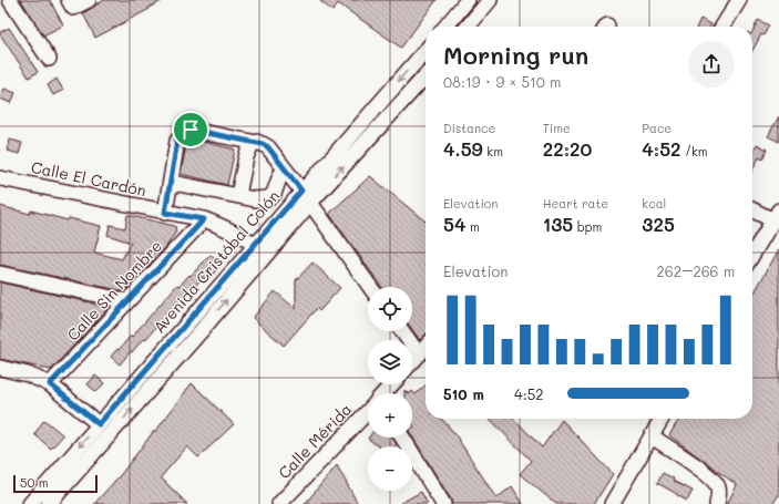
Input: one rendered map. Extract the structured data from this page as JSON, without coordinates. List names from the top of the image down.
{
  "streets": {
    "street": [
      "Calle El Cardón",
      "Avenida Cristóbal Colón",
      "Calle Sin Nombre",
      "Calle Mérida"
    ]
  },
  "crossings": [
    ["Calle El Cardón", "Avenida Cristóbal Colón"],
    ["Calle El Cardón", "Calle Sin Nombre"]
  ],
  "scale_bar": "50 m",
  "page": {
    "heading": ["Morning run", "08:19 · 9 × 510 m"],
    "stats": [
      ["Distance", "4.59 km"],
      ["Time", "22:20"],
      ["Pace", "4:52 /km"],
      ["Elevation", "54 m"],
      ["Heart rate", "135 bpm"],
      ["kcal", "325"]
    ],
    "chart": ["Elevation", "262–266 m"],
    "map_buttons": ["+", "−"],
    "list": [
      {
        "name": "510 m",
        "note": "4:52"
      }
    ],
    "scale": "50 m"
  }
}
